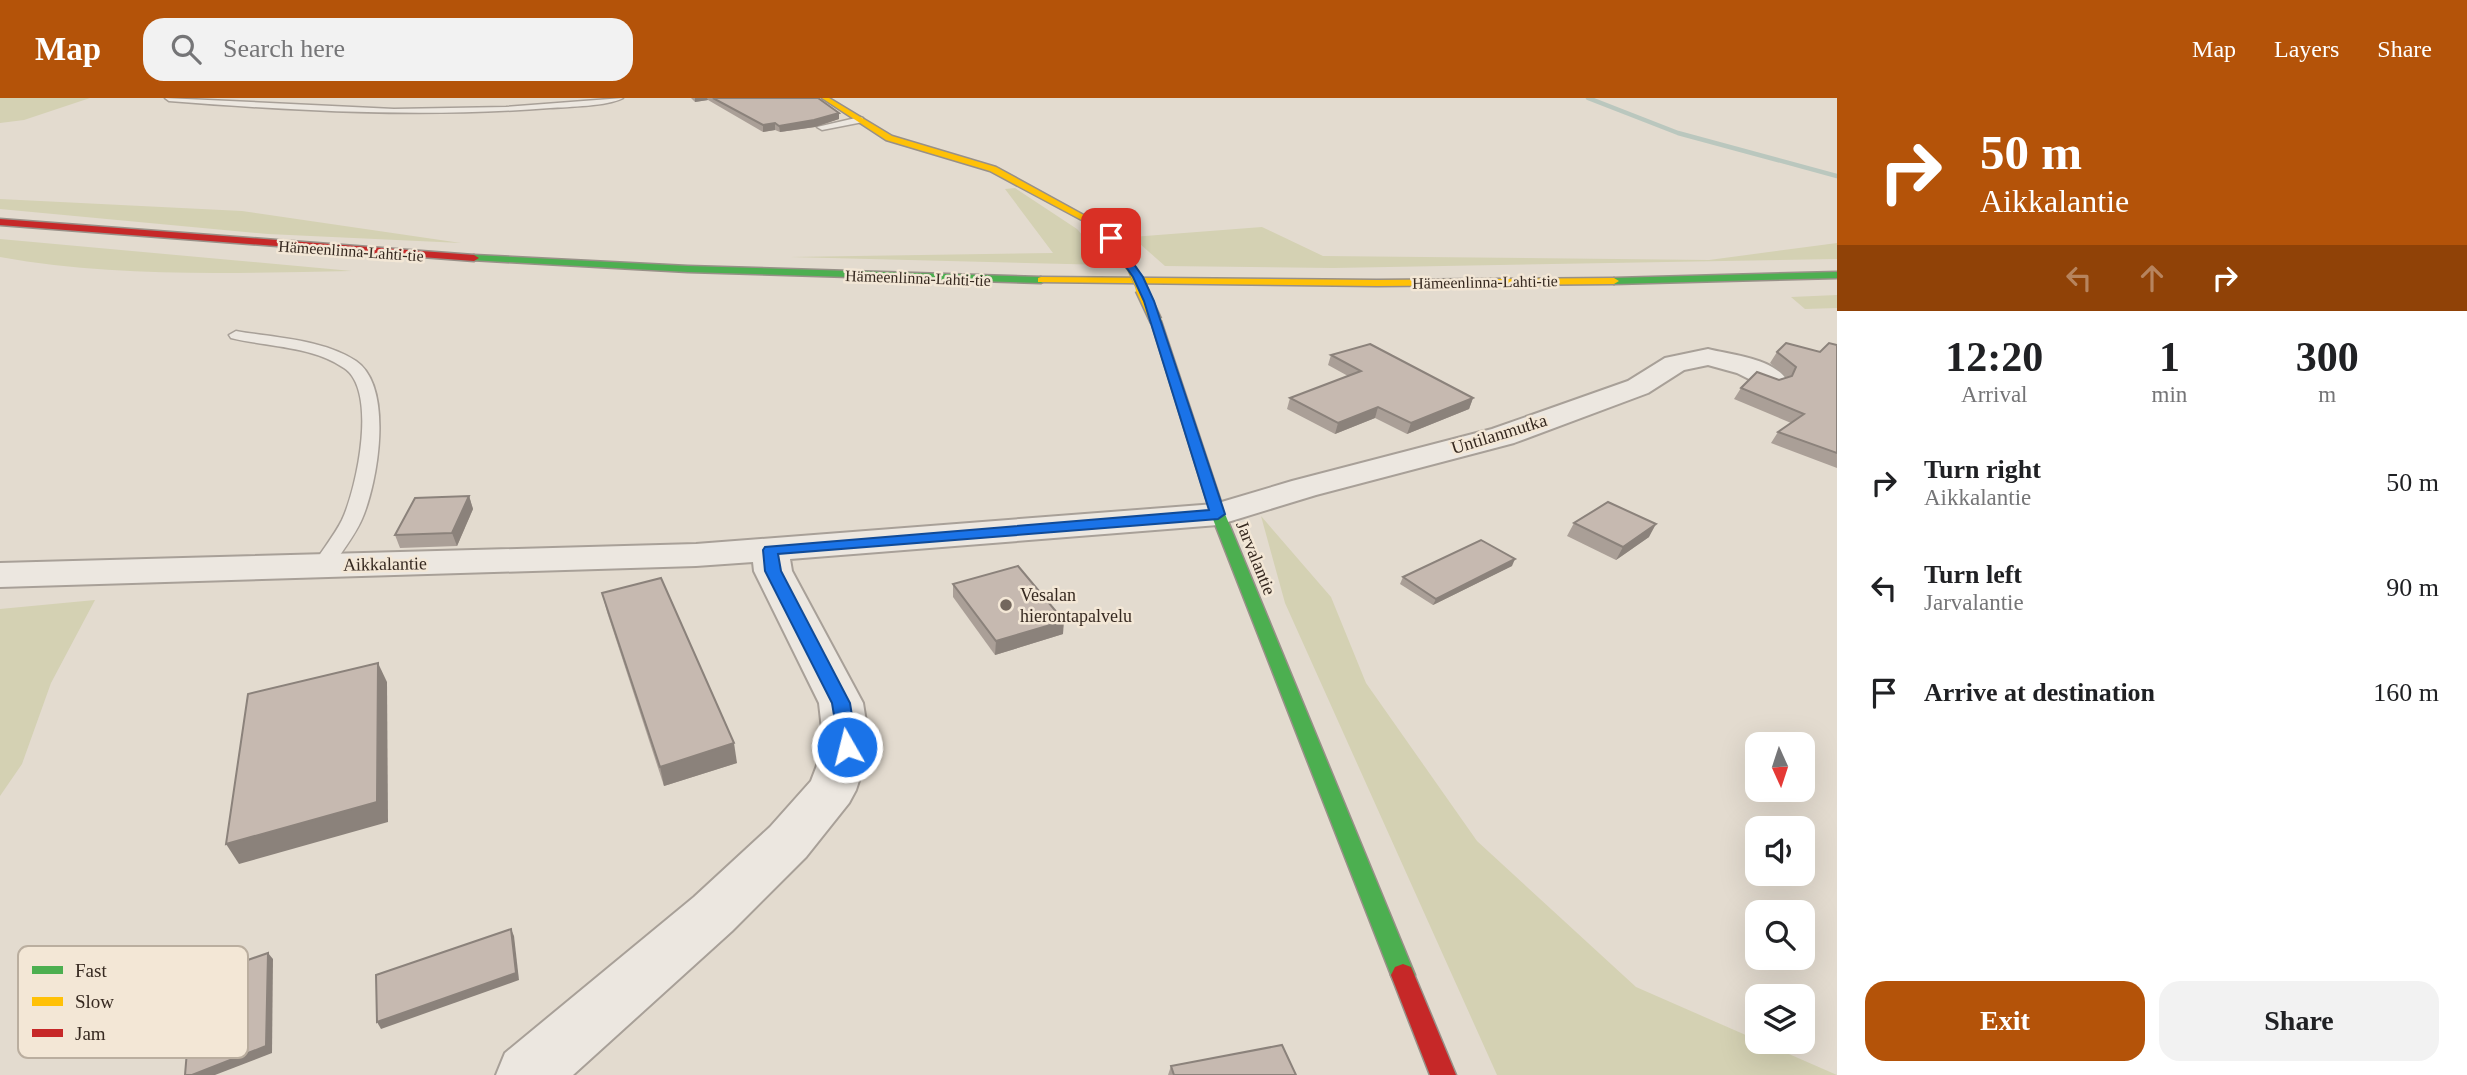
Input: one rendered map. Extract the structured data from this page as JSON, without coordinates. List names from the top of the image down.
{
  "streets": {
    "main road": ["Hämeenlinna-Lahti-tie", "Jarvalantie"],
    "street": ["Untilanmutka", "Aikkalantie"]
  },
  "crossings": [
    ["Untilanmutka", "Jarvalantie"],
    ["Untilanmutka", "Aikkalantie"],
    ["Jarvalantie", "Aikkalantie"]
  ],
  "places": ["Vesalan hierontapalvelu"],
  "legend": ["Fast", "Slow", "Jam"],
  "north": "bottom",
  "page": {
    "header": "Map",
    "search": "Search here",
    "nav": ["Map", "Layers", "Share"],
    "turn": ["50 m", "Aikkalantie"],
    "eta": [
      "12:20",
      "Arrival",
      "1",
      "min",
      "300",
      "m"
    ],
    "list": [
      {
        "name": "Turn right",
        "note": "Aikkalantie",
        "value": "50 m"
      },
      {
        "name": "Turn left",
        "note": "Jarvalantie",
        "value": "90 m"
      },
      {
        "name": "Arrive at destination",
        "value": "160 m"
      }
    ],
    "buttons": ["Exit", "Share"]
  }
}
